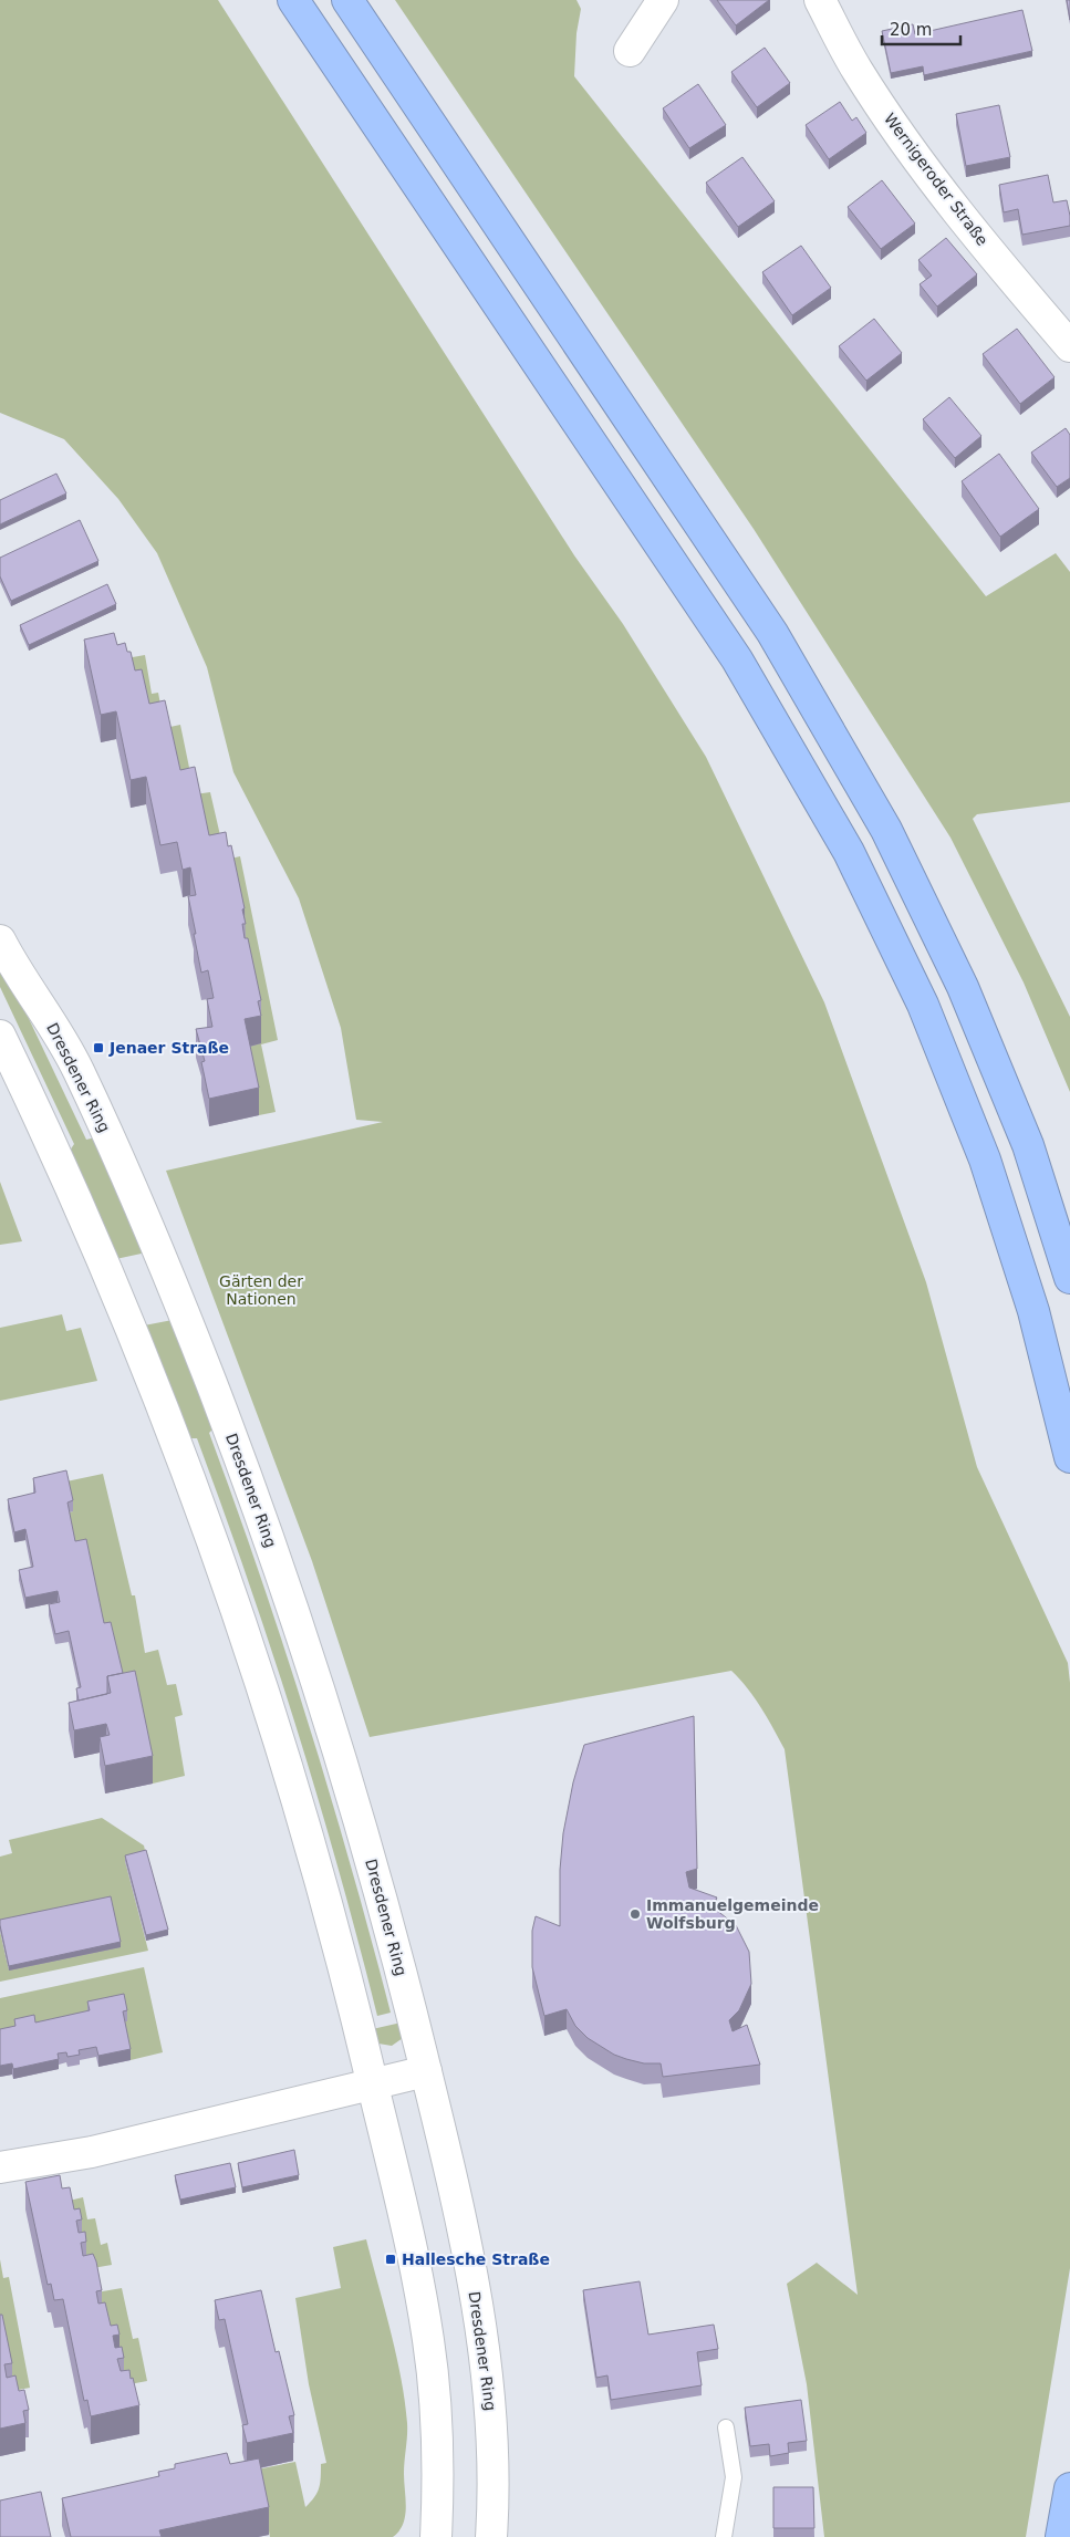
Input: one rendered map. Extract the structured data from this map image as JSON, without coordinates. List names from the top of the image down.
{
  "streets": {
    "street": ["Wernigeroder Straße", "Dresdener Ring"]
  },
  "parks": ["Gärten der Nationen"],
  "places": {
    "transit": ["Jenaer Straße", "Hallesche Straße"],
    "other": ["Immanuelgemeinde Wolfsburg"]
  },
  "scale_bar": "20 m"
}
